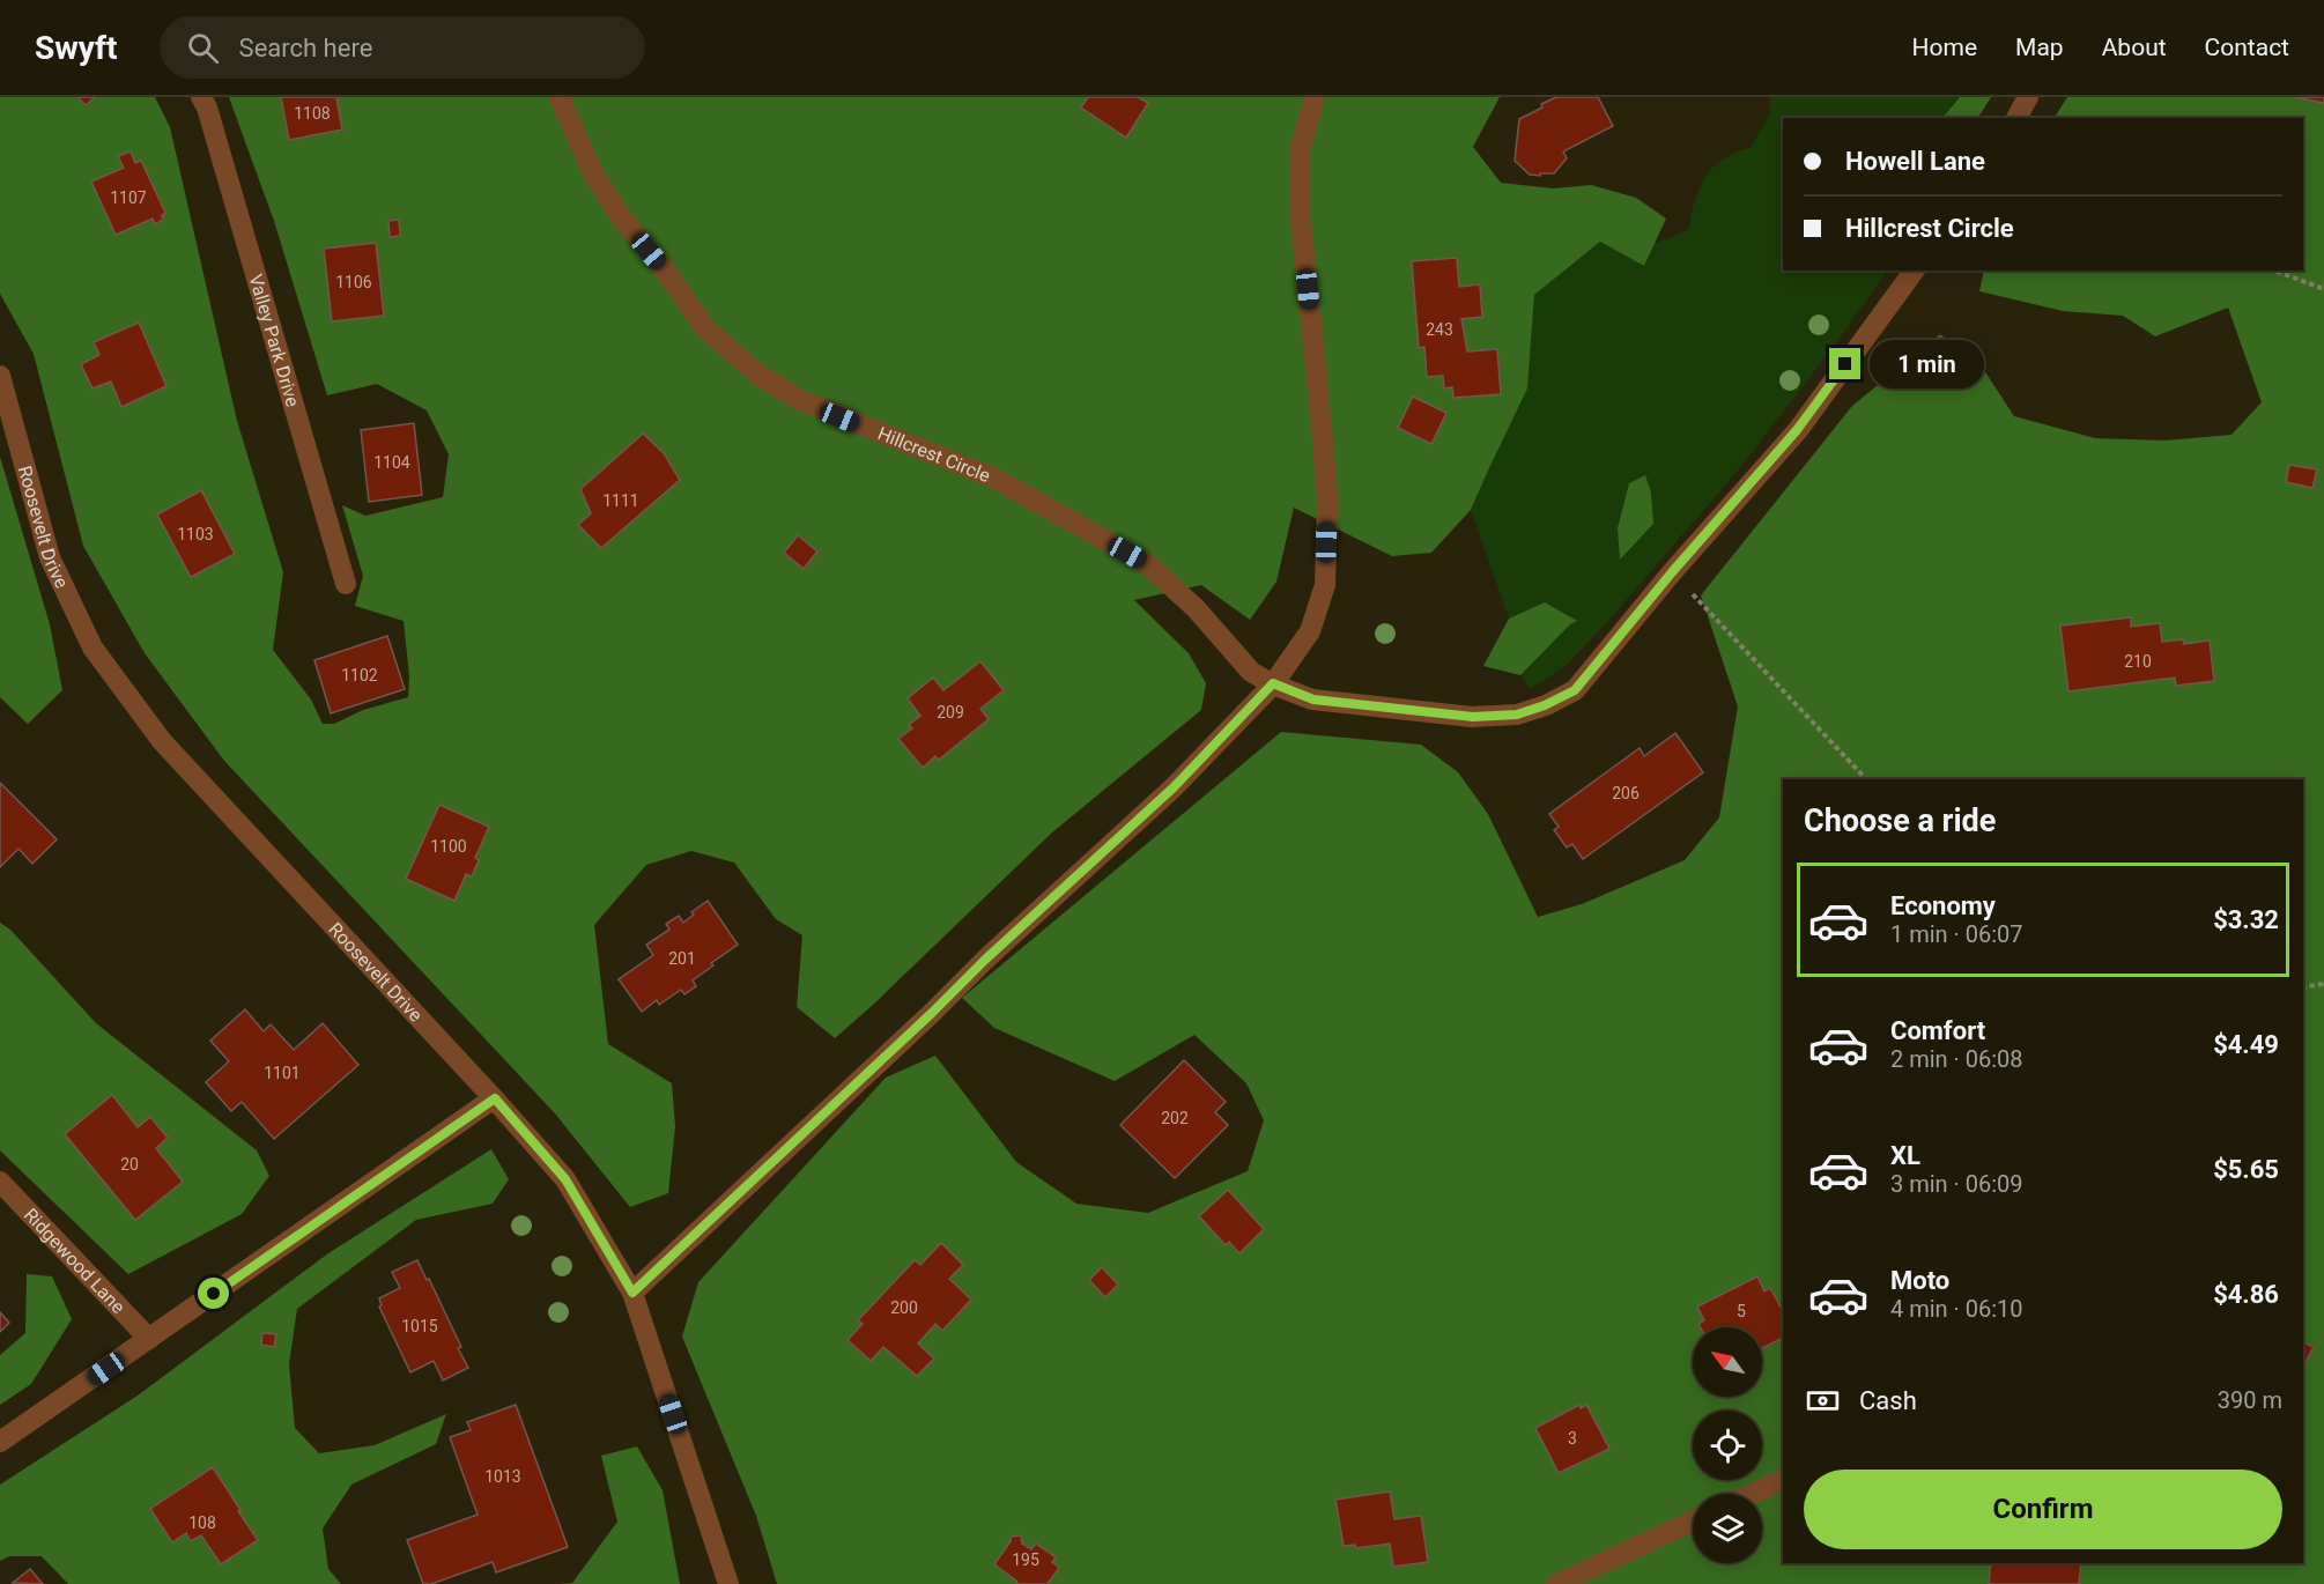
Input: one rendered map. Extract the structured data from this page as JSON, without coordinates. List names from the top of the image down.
{
  "streets": {
    "street": [
      "Valley Park Drive",
      "Hillcrest Circle",
      "Roosevelt Drive",
      "Ridgewood Lane"
    ]
  },
  "house_numbers": [
    "1108",
    "1107",
    "1106",
    "243",
    "1104",
    "1111",
    "1103",
    "210",
    "1102",
    "209",
    "206",
    "1100",
    "201",
    "1101",
    "202",
    "20",
    "200",
    "5",
    "1015",
    "3",
    "1013",
    "108",
    "195"
  ],
  "north": "top left",
  "page": {
    "header": "Swyft",
    "search": "Search here",
    "nav": [
      "Home",
      "Map",
      "About",
      "Contact"
    ],
    "banner": ["Howell Lane", "Hillcrest Circle"],
    "bubble": "1 min",
    "heading": "Choose a ride",
    "list": [
      {
        "name": "Economy",
        "note": "1 min · 06:07",
        "value": "$3.32"
      },
      {
        "name": "Comfort",
        "note": "2 min · 06:08",
        "value": "$4.49"
      },
      {
        "name": "XL",
        "note": "3 min · 06:09",
        "value": "$5.65"
      },
      {
        "name": "Moto",
        "note": "4 min · 06:10",
        "value": "$4.86"
      }
    ],
    "pay": ["Cash", "390 m"],
    "buttons": "Confirm"
  }
}
